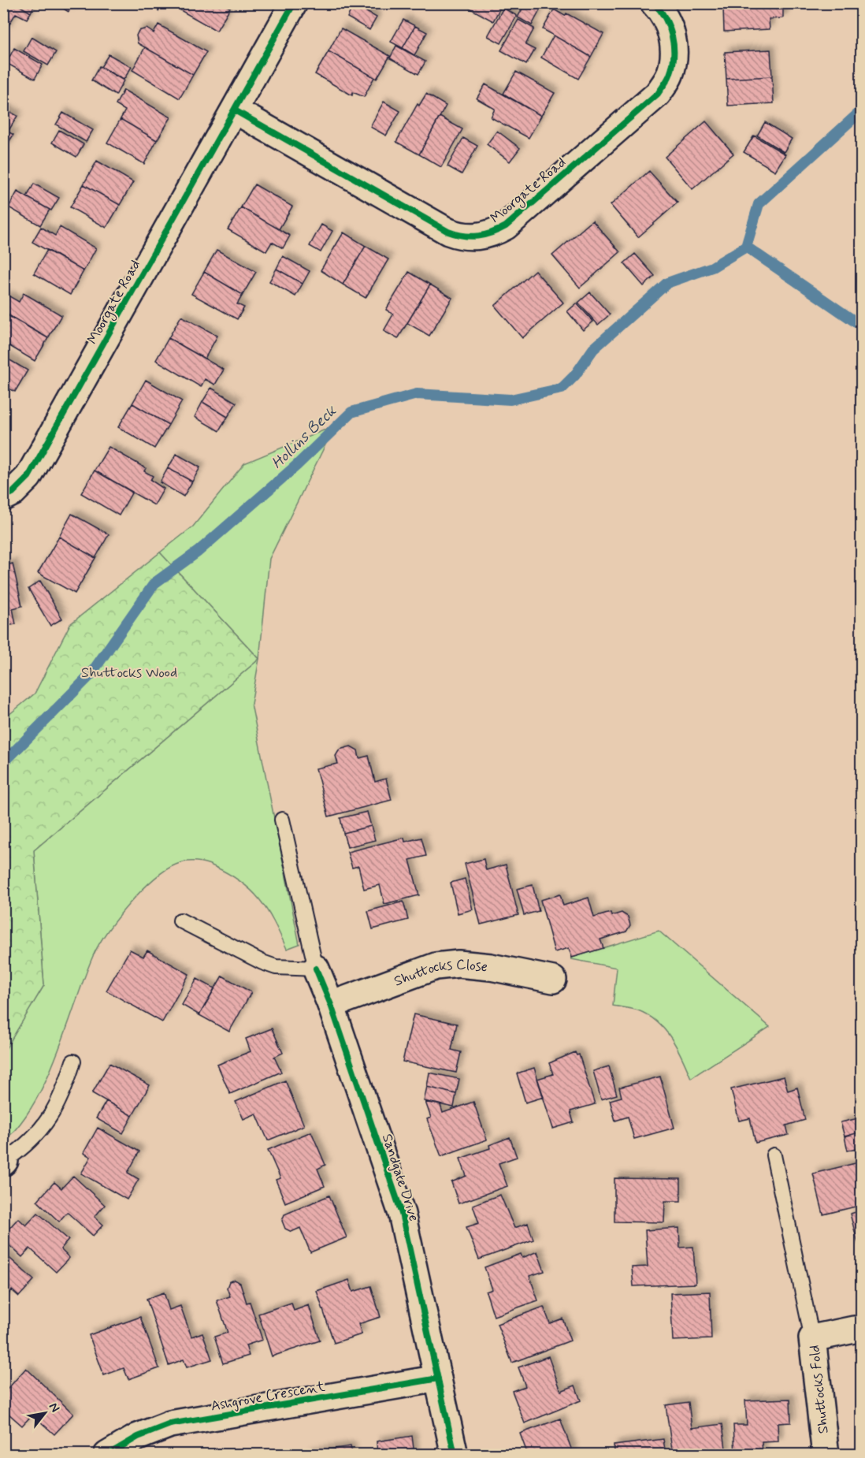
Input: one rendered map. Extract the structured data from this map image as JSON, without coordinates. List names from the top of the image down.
{
  "streets": {
    "street": [
      "Moorgate Road",
      "Shuttocks Close",
      "Sandgate Drive",
      "Shuttocks Fold",
      "Ashgrove Crescent"
    ]
  },
  "crossings": [
    ["Shuttocks Close", "Sandgate Drive"],
    ["Sandgate Drive", "Ashgrove Crescent"]
  ],
  "water": ["Hollins Beck"],
  "parks": ["Shuttocks Wood"],
  "north": "top right"
}
